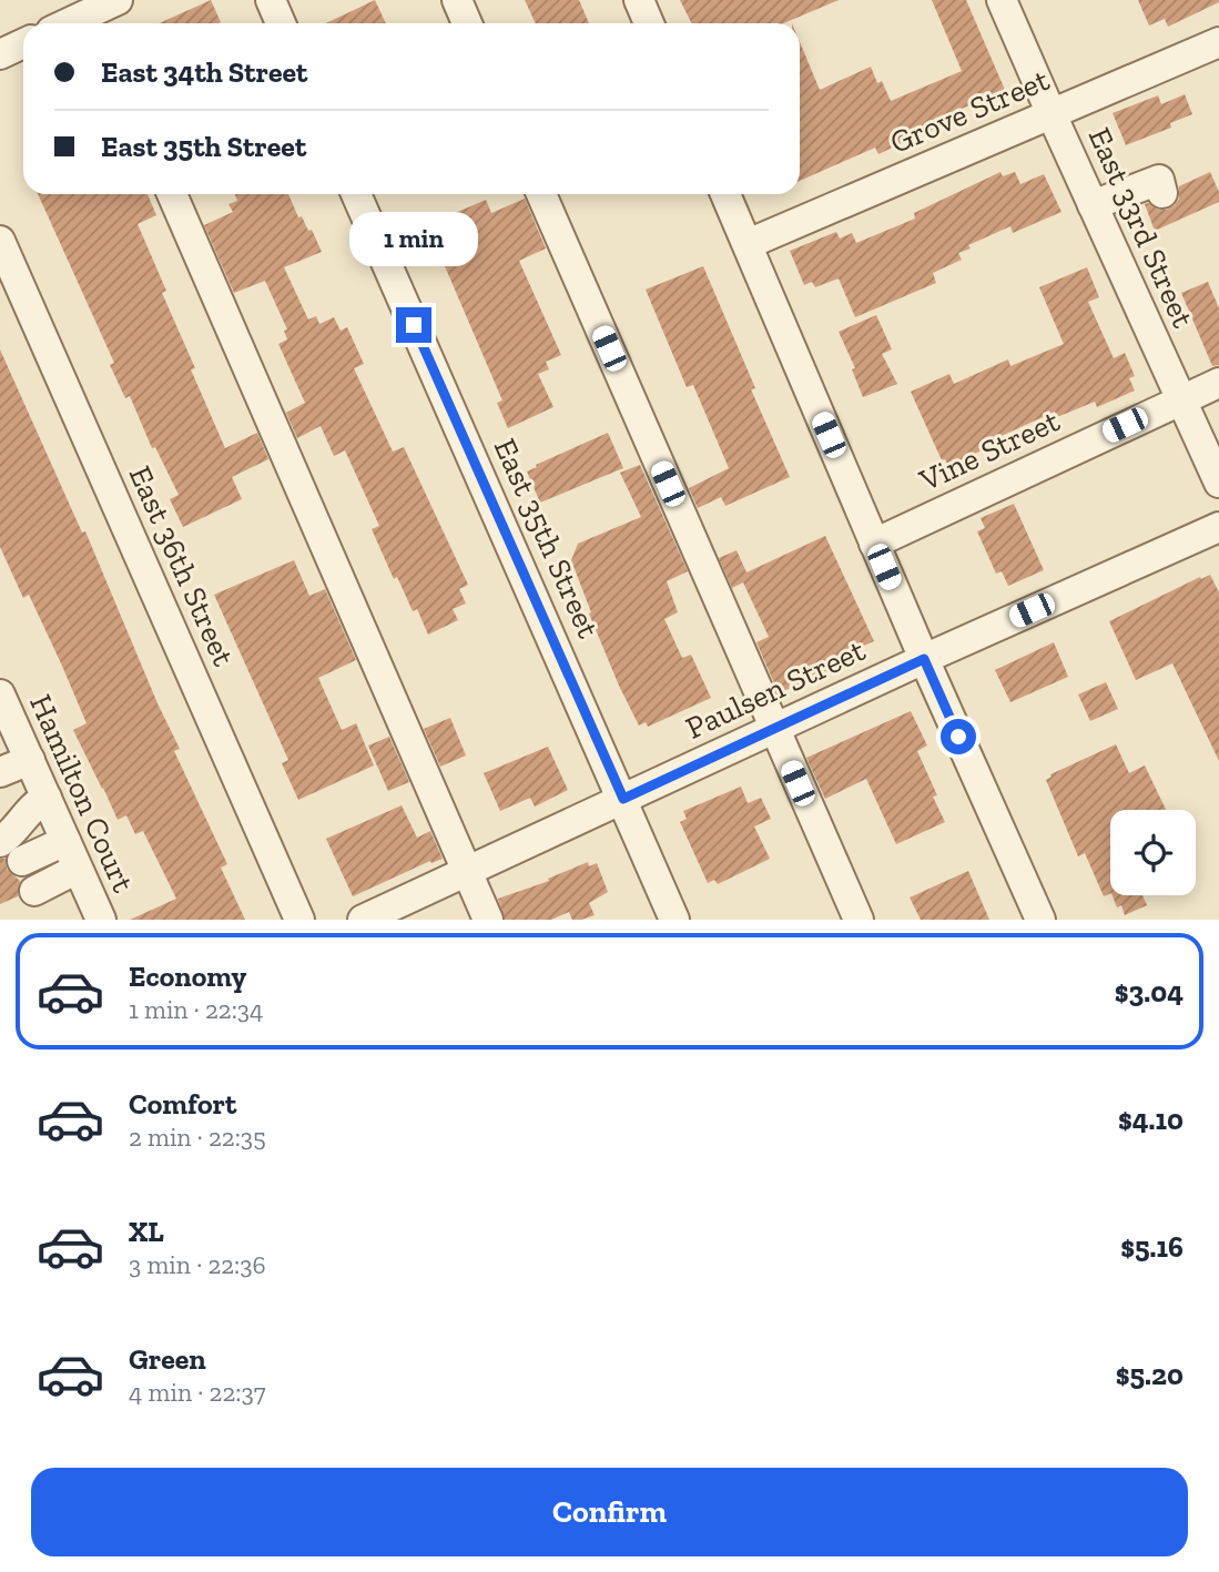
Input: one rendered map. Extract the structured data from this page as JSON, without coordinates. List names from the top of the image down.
{
  "streets": {
    "street": [
      "Grove Street",
      "East 33rd Street",
      "Vine Street",
      "East 35th Street",
      "East 36th Street",
      "Paulsen Street",
      "Hamilton Court"
    ]
  },
  "crossings": [
    ["Grove Street", "East 33rd Street"],
    ["East 33rd Street", "Vine Street"],
    ["East 35th Street", "Paulsen Street"]
  ],
  "page": {
    "banner": ["East 34th Street", "East 35th Street"],
    "bubble": "1 min",
    "list": [
      {
        "name": "Economy",
        "note": "1 min · 22:34",
        "value": "$3.04"
      },
      {
        "name": "Comfort",
        "note": "2 min · 22:35",
        "value": "$4.10"
      },
      {
        "name": "XL",
        "note": "3 min · 22:36",
        "value": "$5.16"
      },
      {
        "name": "Green",
        "note": "4 min · 22:37",
        "value": "$5.20"
      }
    ],
    "buttons": "Confirm"
  }
}
